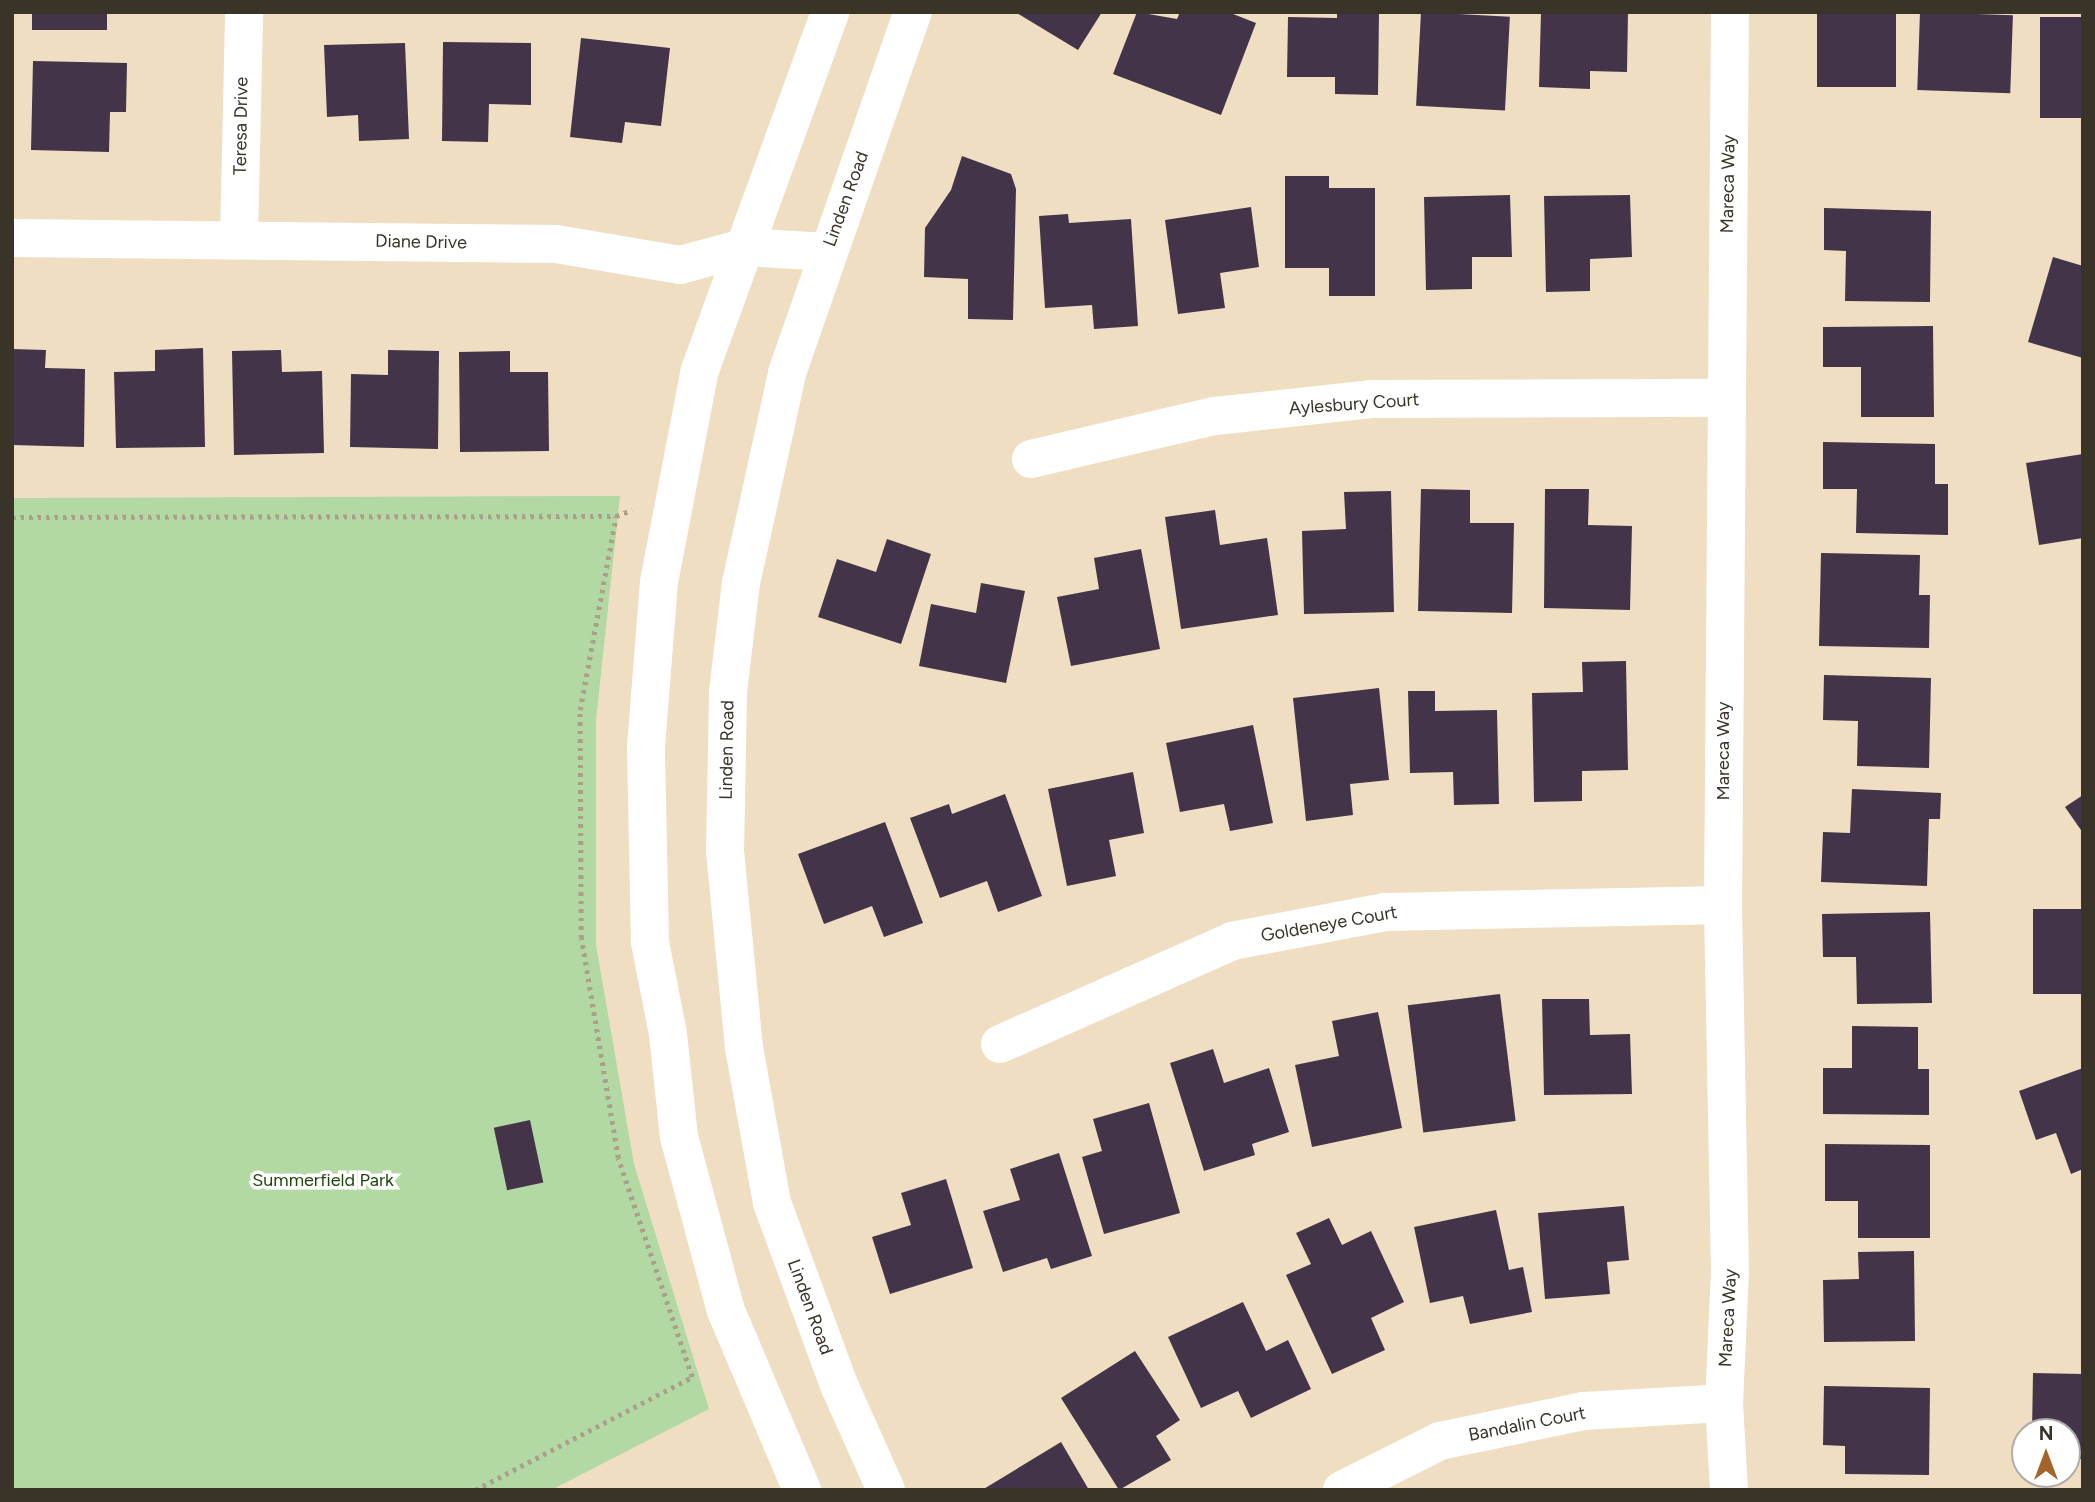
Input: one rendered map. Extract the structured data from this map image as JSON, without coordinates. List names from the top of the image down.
{
  "streets": {
    "street": [
      "Teresa Drive",
      "Mareca Way",
      "Linden Road",
      "Diane Drive",
      "Aylesbury Court",
      "Goldeneye Court",
      "Bandalin Court"
    ]
  },
  "crossings": [
    ["Teresa Drive", "Diane Drive"],
    ["Mareca Way", "Aylesbury Court"],
    ["Mareca Way", "Goldeneye Court"],
    ["Mareca Way", "Bandalin Court"],
    ["Linden Road", "Diane Drive"]
  ],
  "parks": ["Summerfield Park"],
  "north": "top"
}
